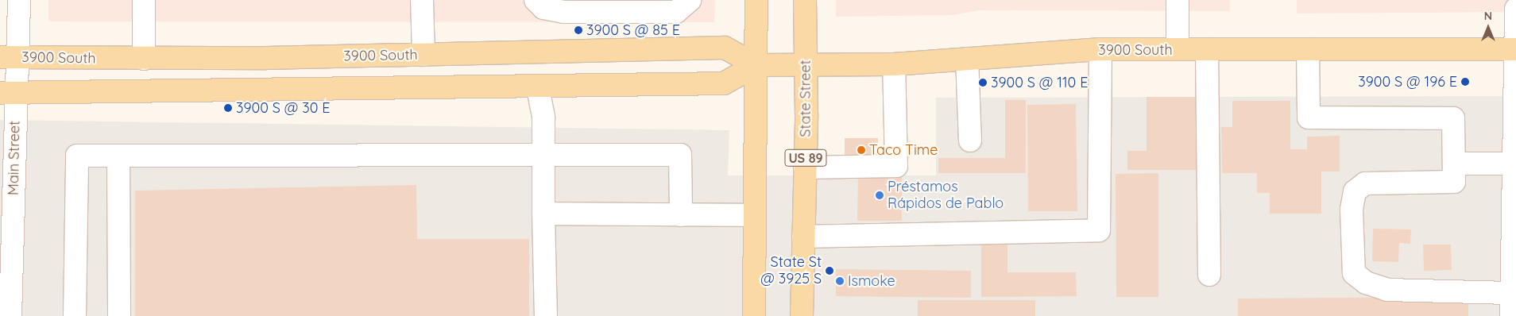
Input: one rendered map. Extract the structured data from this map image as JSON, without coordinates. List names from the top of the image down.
{
  "streets": {
    "main road": ["3900 South", "State Street", "US 89"],
    "street": ["Main Street"]
  },
  "crossings": [
    ["3900 South", "State Street"],
    ["3900 South", "Main Street"]
  ],
  "places": [
    "3900 S @ 85 E",
    "3900 S @ 196 E",
    "3900 S @ 110 E",
    "3900 S @ 30 E",
    "Taco Time",
    "Préstamos Rápidos de Pablo",
    "State St @ 3925 S",
    "Ismoke"
  ],
  "north": "top"
}
